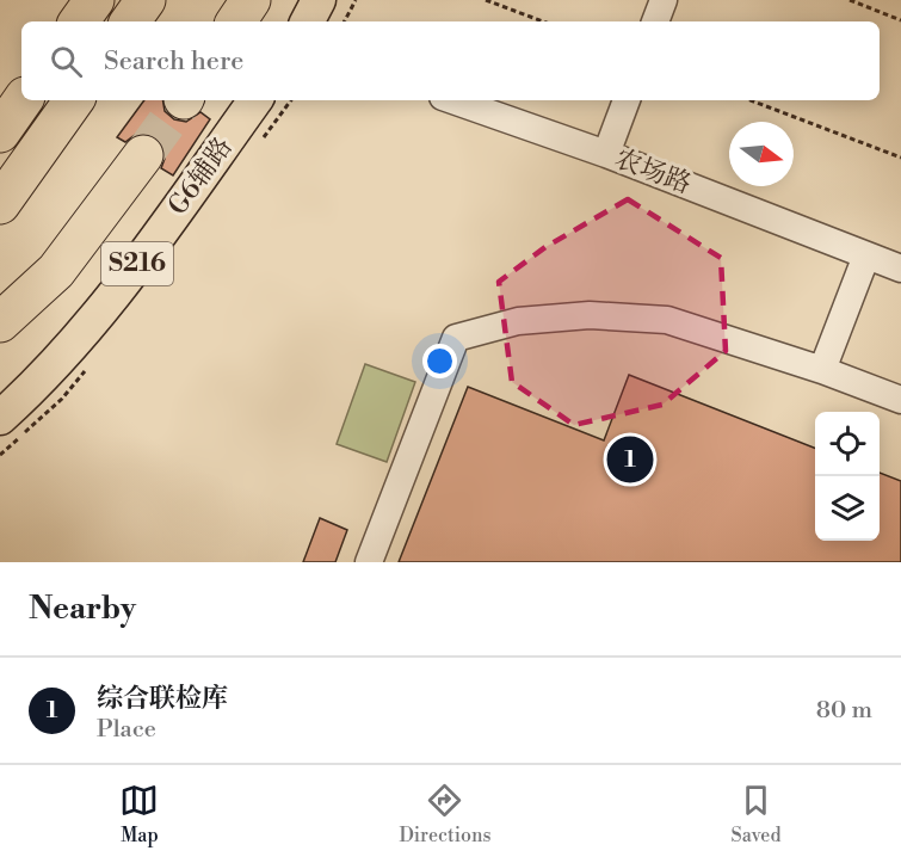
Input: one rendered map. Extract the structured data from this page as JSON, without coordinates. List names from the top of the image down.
{
  "streets": {
    "main road": ["G6辅路", "S216"],
    "street": ["农场路"]
  },
  "north": "right",
  "page": {
    "search": "Search here",
    "pins": "1",
    "heading": "Nearby",
    "list": [
      {
        "mark": "1",
        "name": "综合联检库",
        "note": "Place",
        "value": "80 m"
      }
    ],
    "nav": ["Map", "Directions", "Saved"]
  }
}
